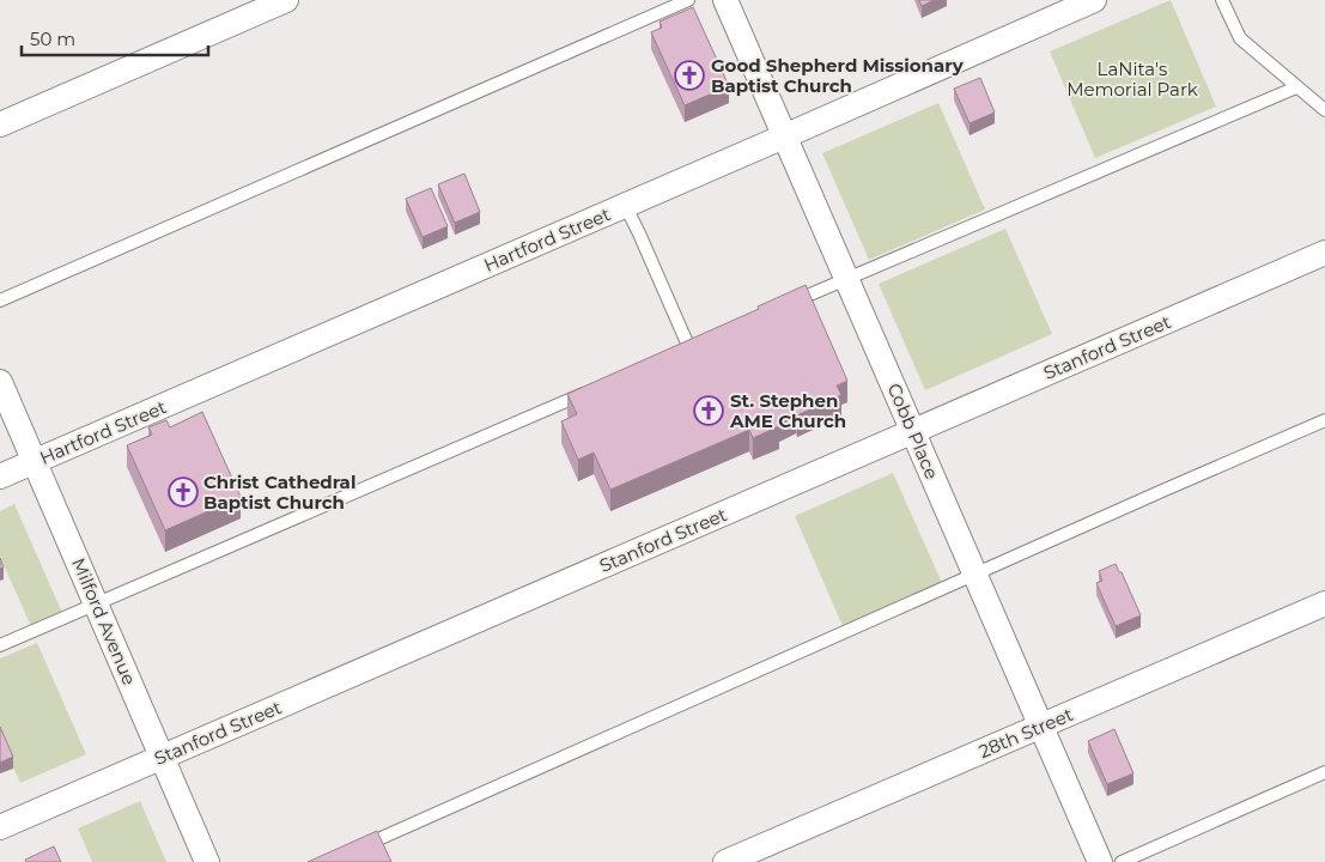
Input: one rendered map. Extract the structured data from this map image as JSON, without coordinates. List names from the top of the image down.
{
  "streets": {
    "street": [
      "Hartford Street",
      "Stanford Street",
      "Cobb Place",
      "Milford Avenue",
      "28th Street"
    ]
  },
  "crossings": [
    ["Hartford Street", "Cobb Place"],
    ["Hartford Street", "Milford Avenue"],
    ["Stanford Street", "Cobb Place"],
    ["Stanford Street", "Milford Avenue"],
    ["Cobb Place", "28th Street"]
  ],
  "parks": ["LaNita's Memorial Park"],
  "places": {
    "church": ["Good Shepherd Missionary Baptist Church", "St. Stephen AME Church", "Christ Cathedral Baptist Church"]
  },
  "scale_bar": "50 m"
}
